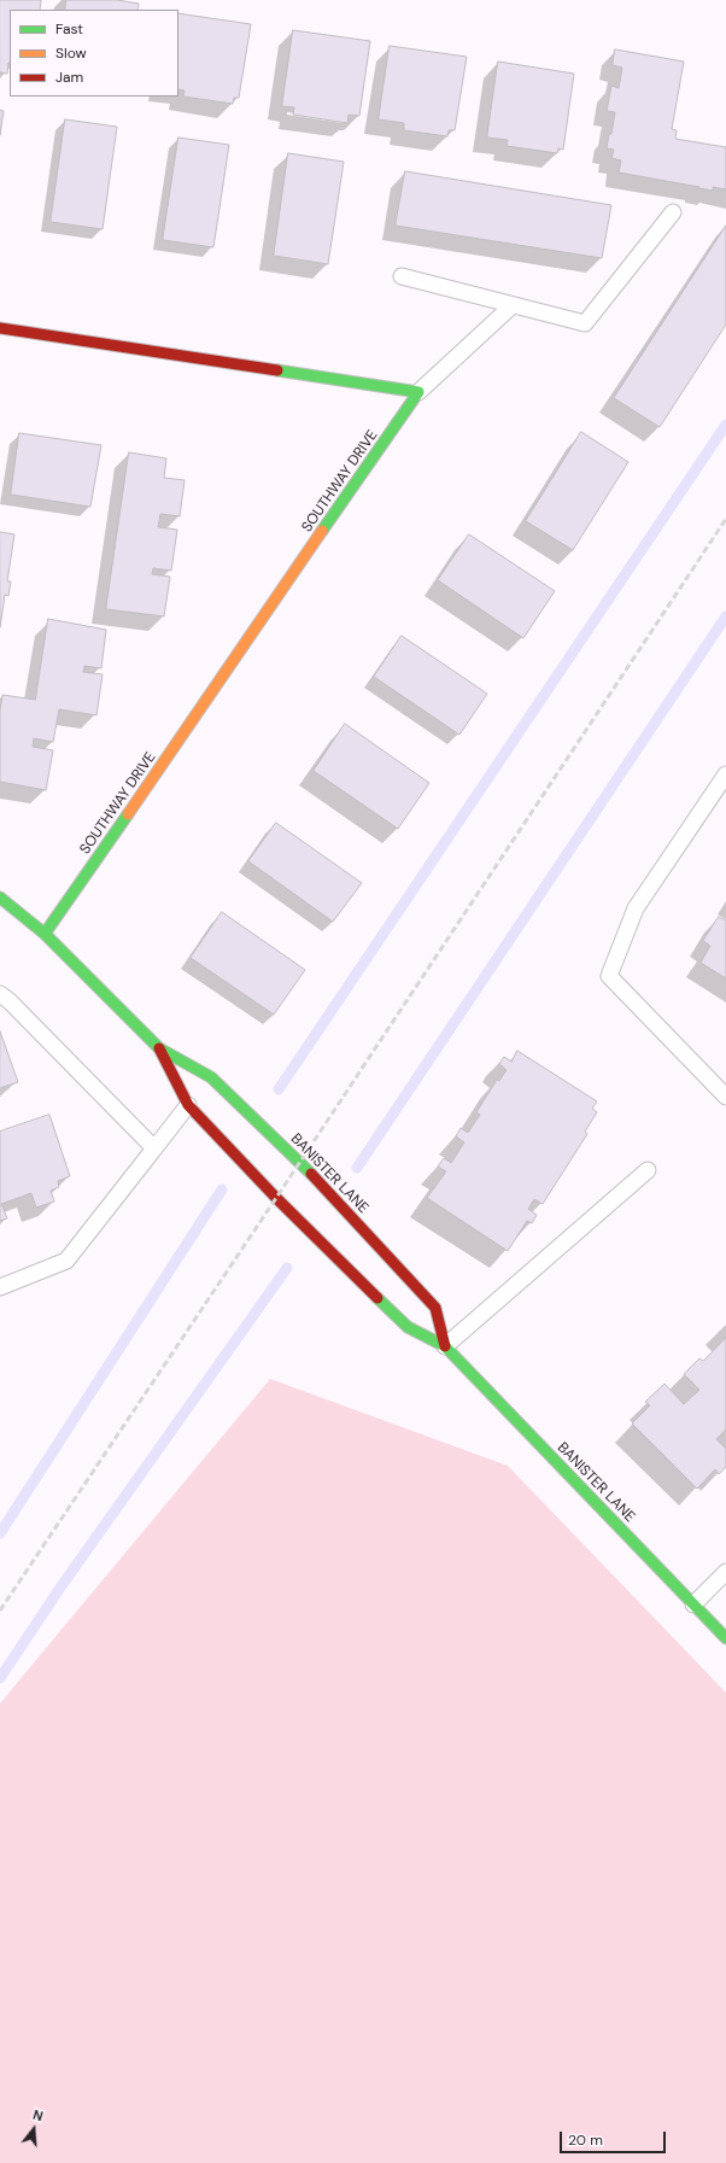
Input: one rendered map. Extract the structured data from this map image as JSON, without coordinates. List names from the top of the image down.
{
  "streets": {
    "street": ["SOUTHWAY DRIVE", "BANISTER LANE"]
  },
  "crossings": [
    ["SOUTHWAY DRIVE", "BANISTER LANE"]
  ],
  "legend": ["Fast", "Slow", "Jam"],
  "scale_bar": "20 m",
  "north": "top"
}
